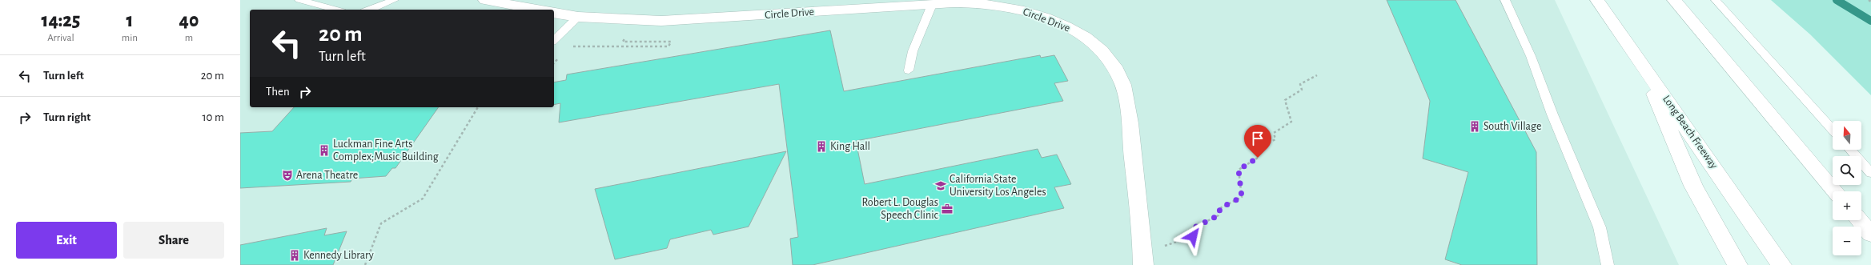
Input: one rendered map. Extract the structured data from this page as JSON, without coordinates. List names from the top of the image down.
{
  "streets": {
    "main road": ["Circle Drive", "Long Beach Freeway"]
  },
  "places": {
    "building": [
      "South Village",
      "King Hall",
      "Luckman Fine Arts Complex;Music Building",
      "Kennedy Library"
    ],
    "theatre": ["Arena Theatre"],
    "school or university": ["California State University Los Angeles"],
    "office": ["Robert L. Douglas Speech Clinic"]
  },
  "north": "top",
  "page": {
    "eta": [
      "14:25",
      "Arrival",
      "1",
      "min",
      "40",
      "m"
    ],
    "turn": ["20 m", "Turn left"],
    "list": [
      {
        "name": "Turn left",
        "value": "20 m"
      },
      {
        "name": "Turn right",
        "value": "10 m"
      }
    ],
    "then": "Then",
    "map_buttons": ["+", "−"],
    "buttons": ["Exit", "Share"]
  }
}
